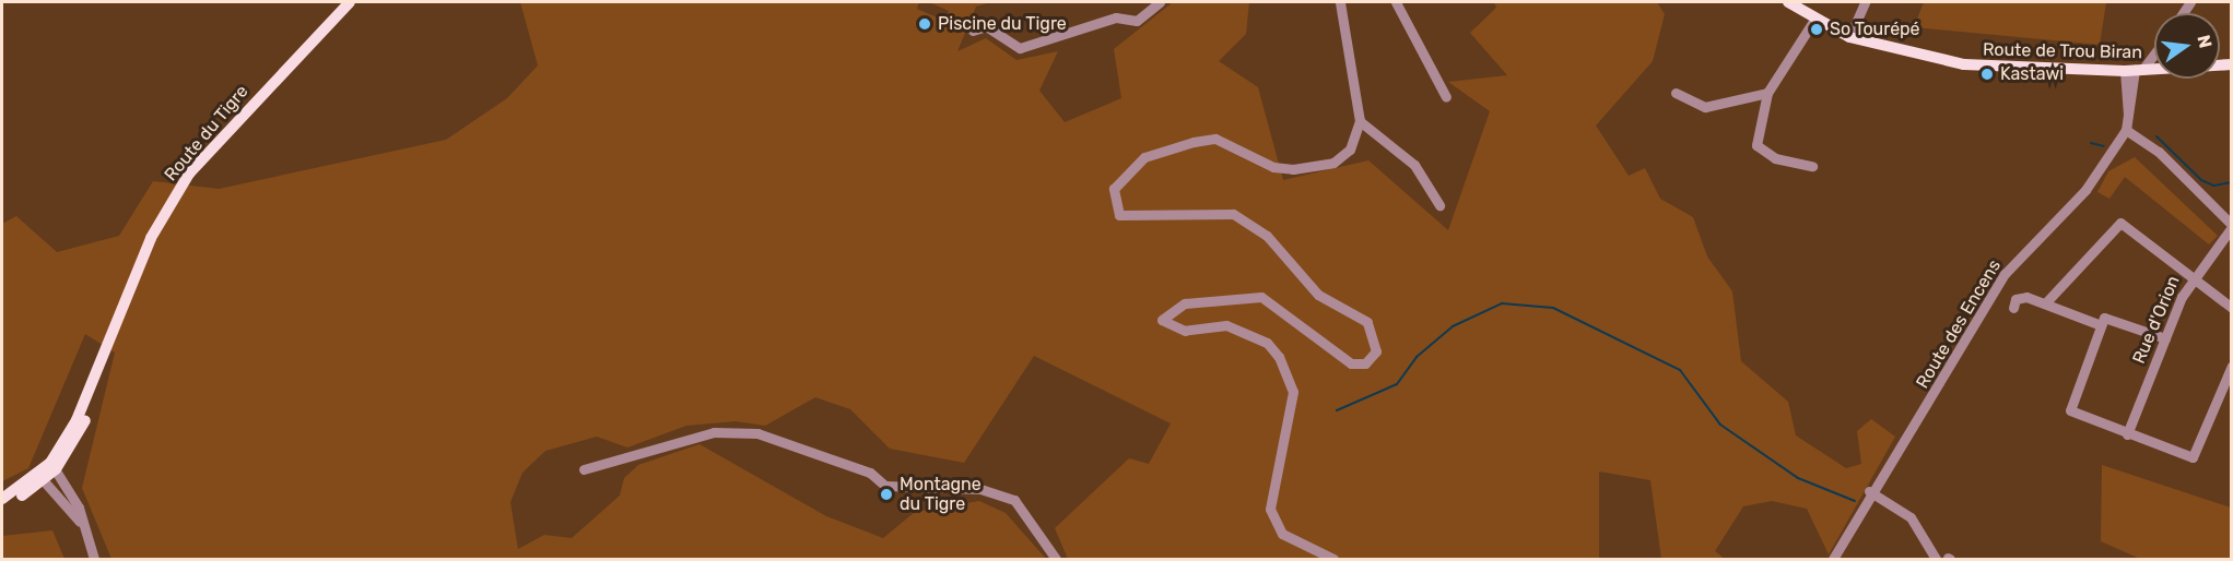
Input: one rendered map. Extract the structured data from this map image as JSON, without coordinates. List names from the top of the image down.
{
  "streets": {
    "main road": ["Route de Trou Biran", "Route du Tigre"],
    "street": ["Rue d'Orion", "Route des Encens"]
  },
  "places": [
    "Piscine du Tigre",
    "So Tourépé",
    "Kastawi",
    "Montagne du Tigre"
  ],
  "north": "right"
}
